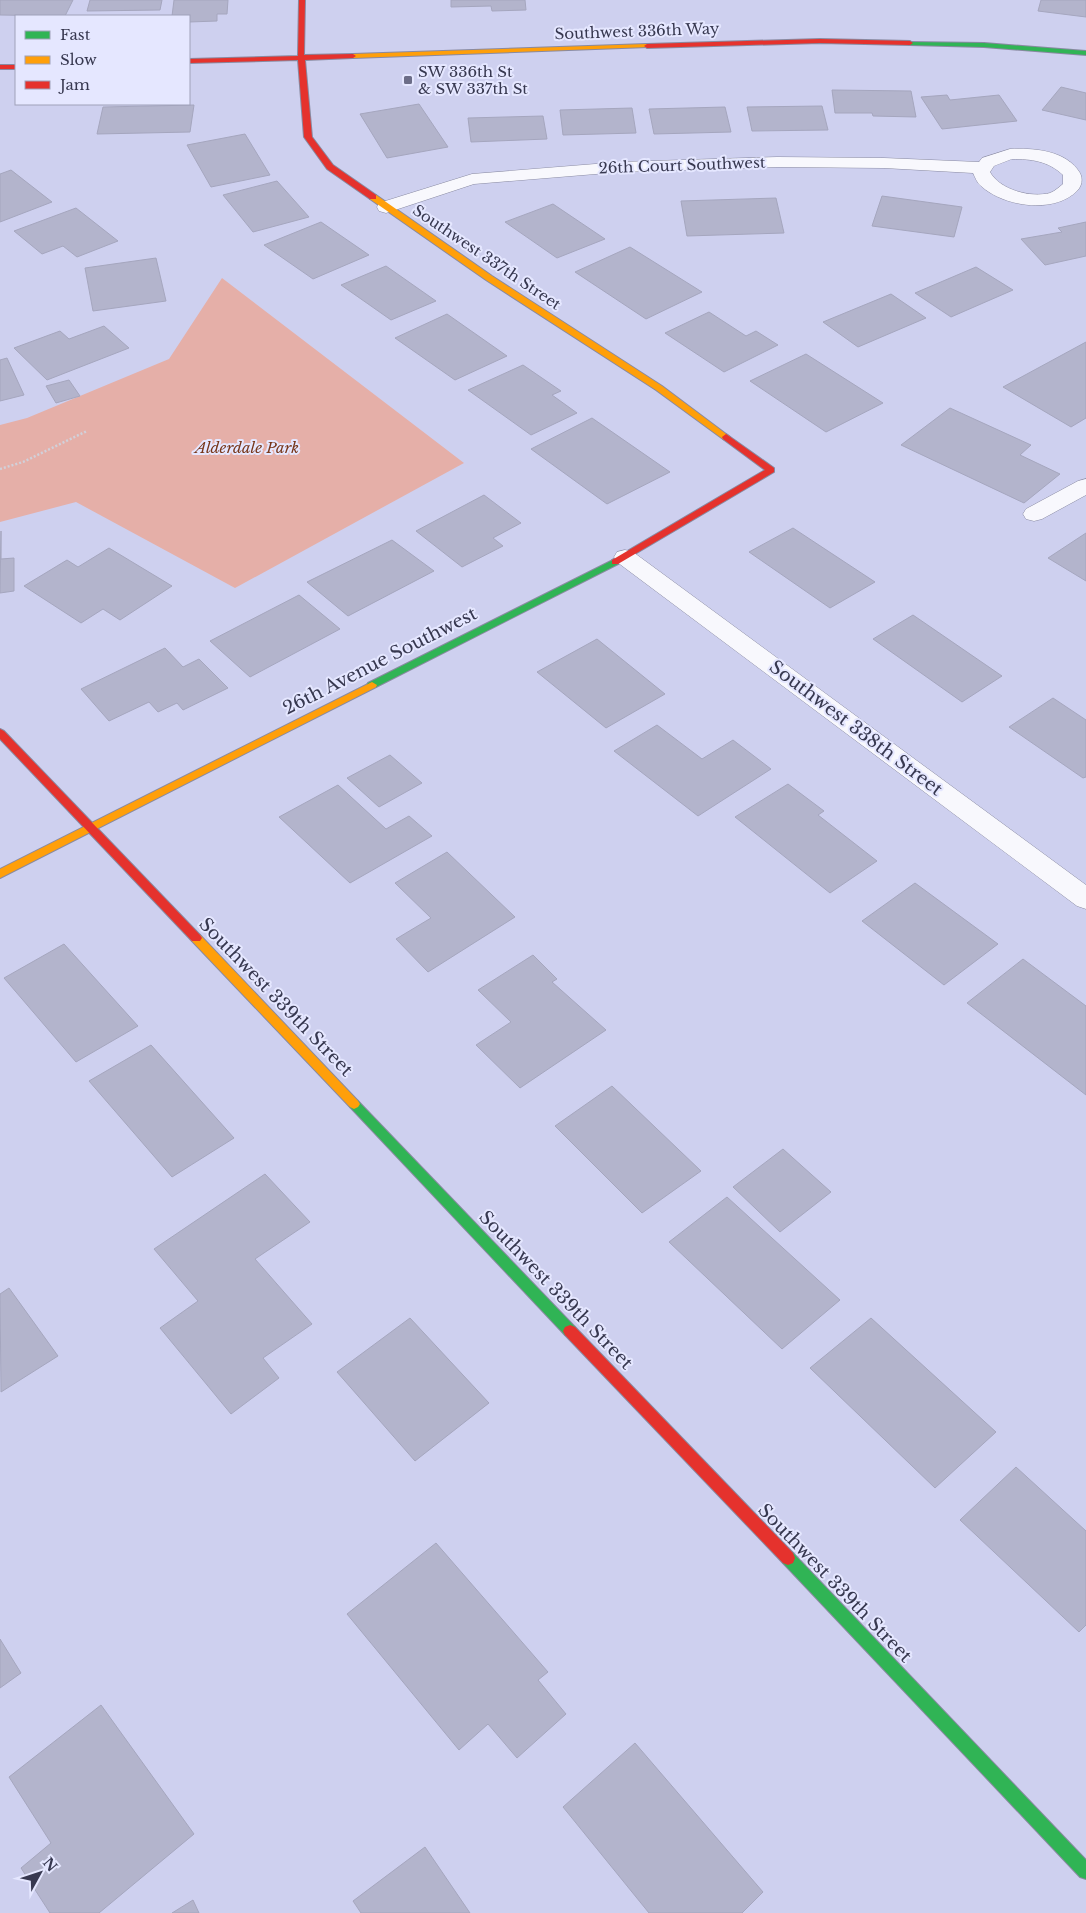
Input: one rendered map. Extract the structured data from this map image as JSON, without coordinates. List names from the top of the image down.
{
  "streets": {
    "street": [
      "Southwest 336th Way",
      "26th Court Southwest",
      "Southwest 337th Street",
      "26th Avenue Southwest",
      "Southwest 338th Street",
      "Southwest 339th Street"
    ]
  },
  "crossings": [
    ["Southwest 336th Way", "Southwest 337th Street"],
    ["26th Court Southwest", "Southwest 337th Street"],
    ["Southwest 337th Street", "26th Avenue Southwest"],
    ["26th Avenue Southwest", "Southwest 338th Street"],
    ["26th Avenue Southwest", "Southwest 339th Street"]
  ],
  "parks": ["Alderdale Park"],
  "places": {
    "transit": ["SW 336th St & SW 337th St"]
  },
  "legend": ["Fast", "Slow", "Jam"],
  "north": "top right"
}
